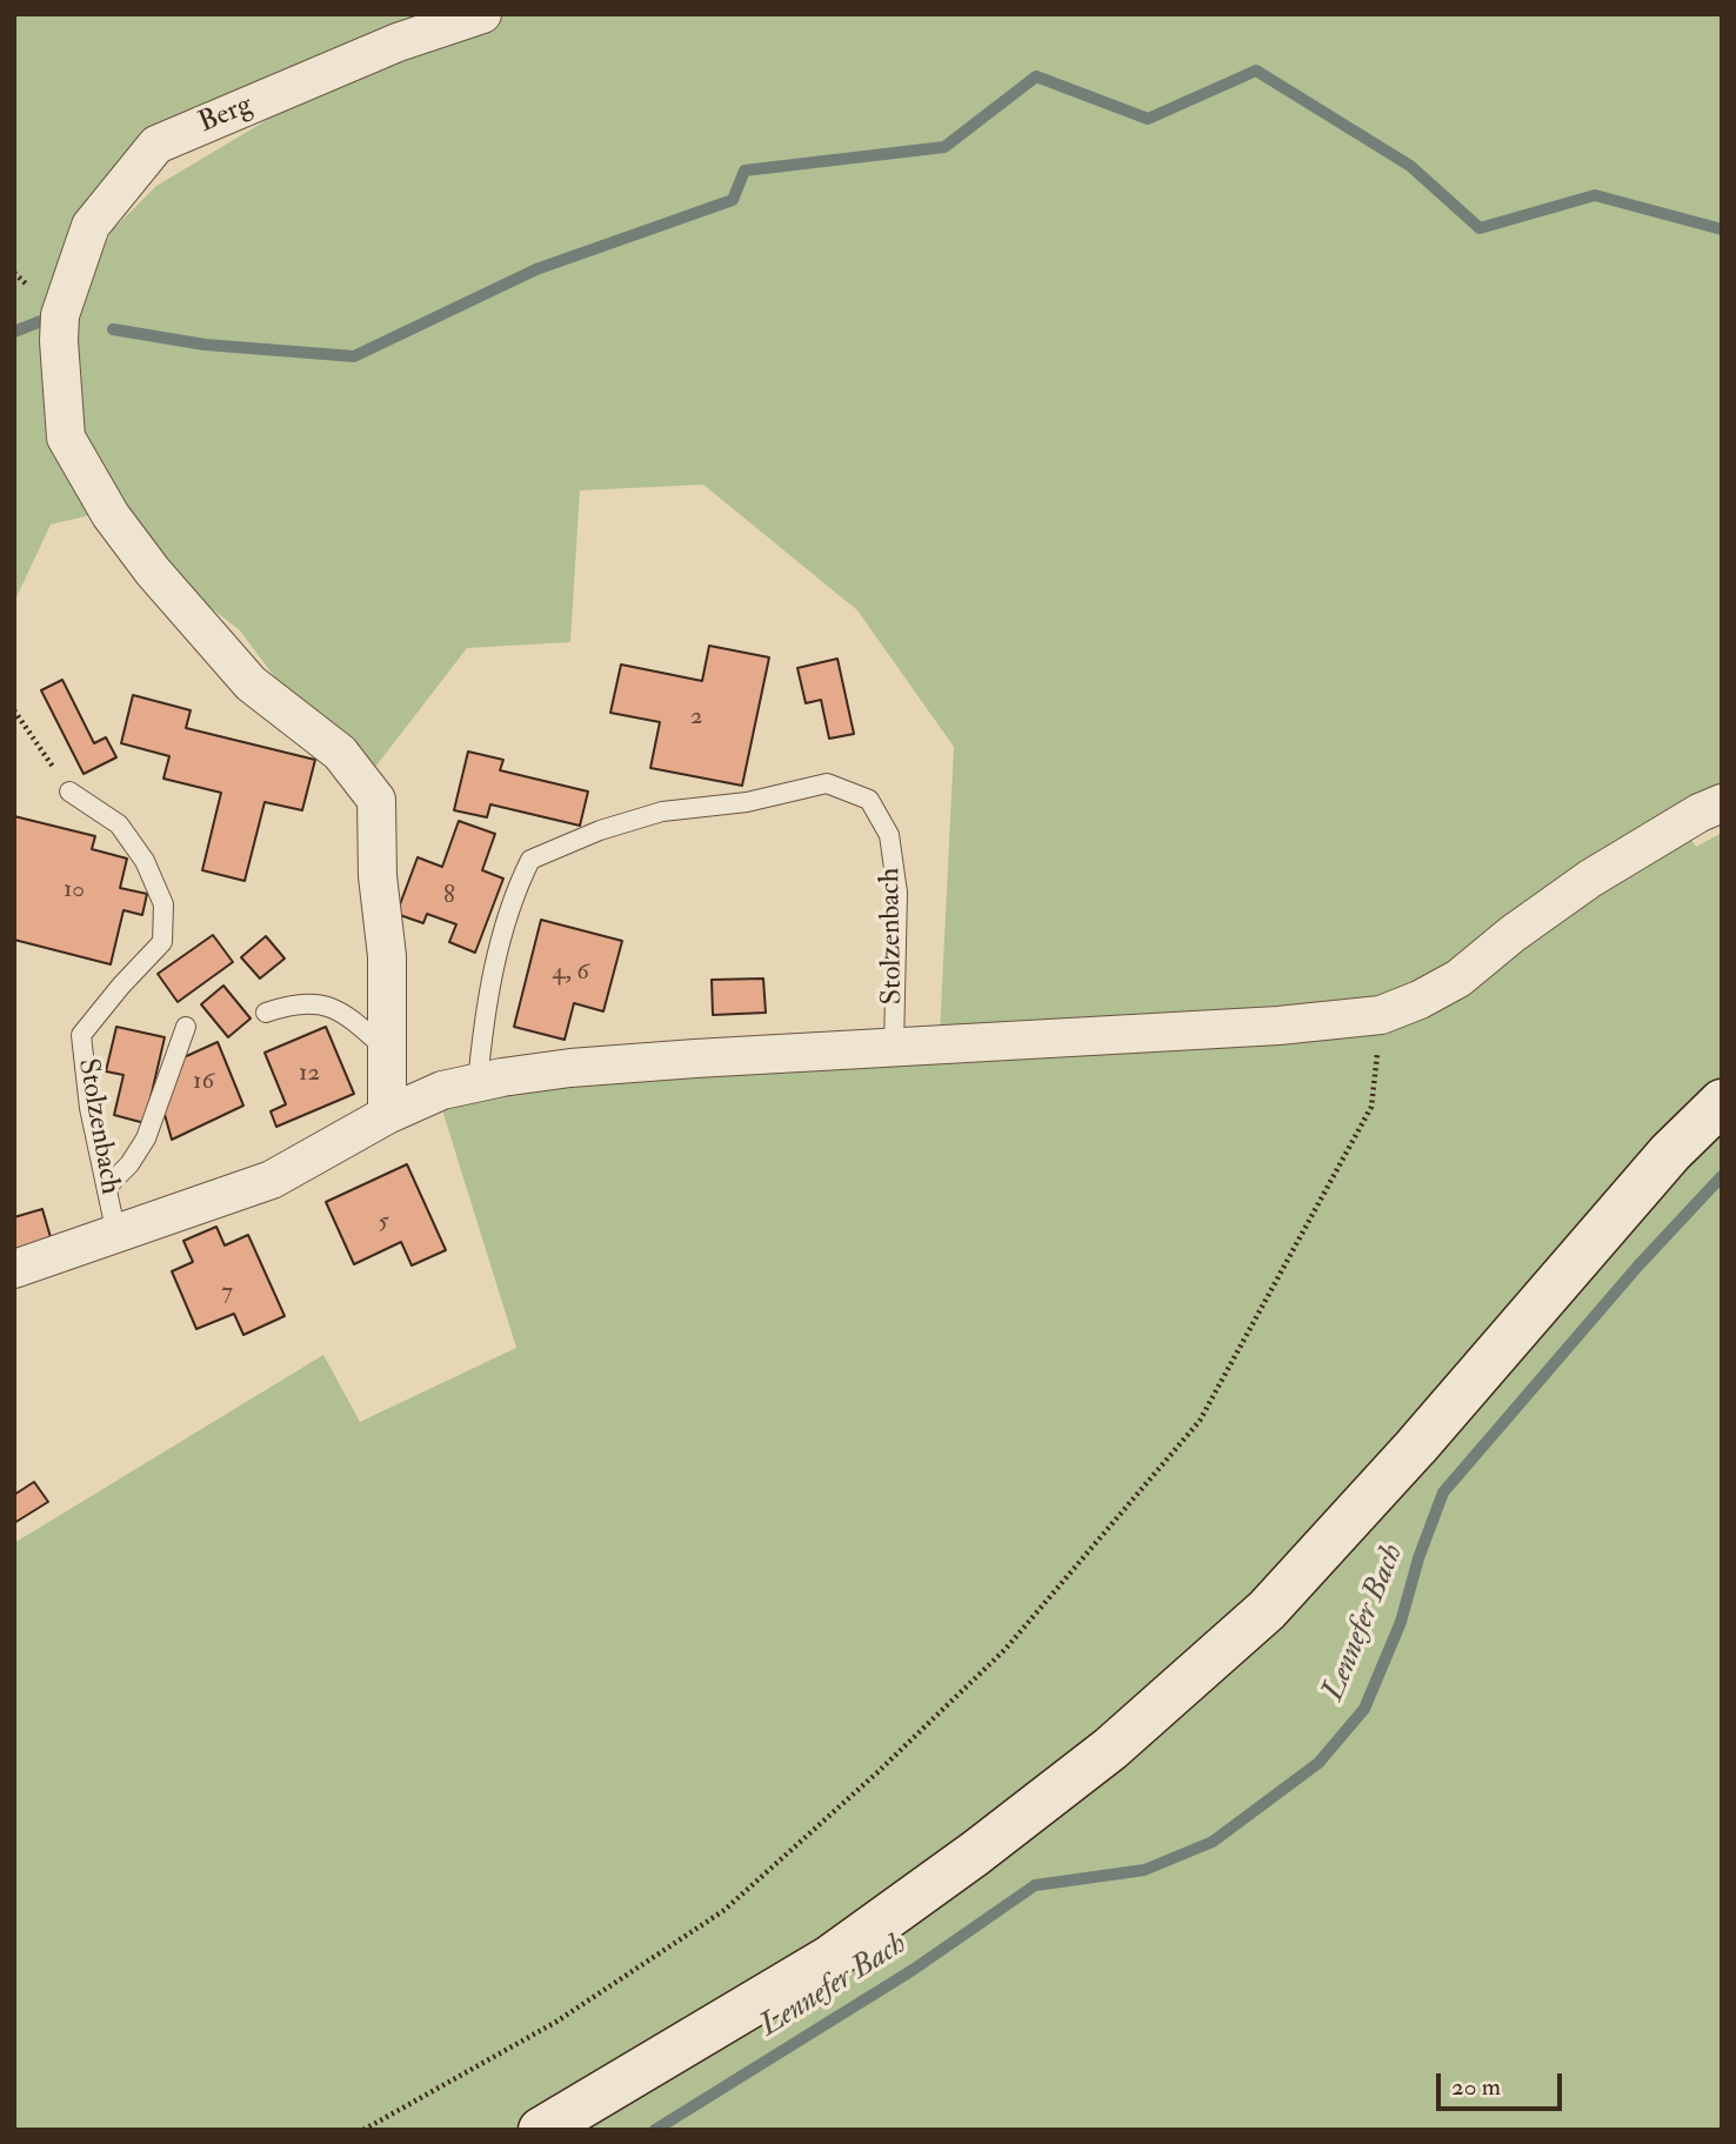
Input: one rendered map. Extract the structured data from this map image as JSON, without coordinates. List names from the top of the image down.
{
  "streets": {
    "street": ["Berg", "Stolzenbach"]
  },
  "water": ["Lennefer Bach"],
  "house_numbers": [
    "2",
    "10",
    "8",
    "4, 6",
    "12",
    "16",
    "5",
    "7"
  ],
  "scale_bar": "20 m"
}
